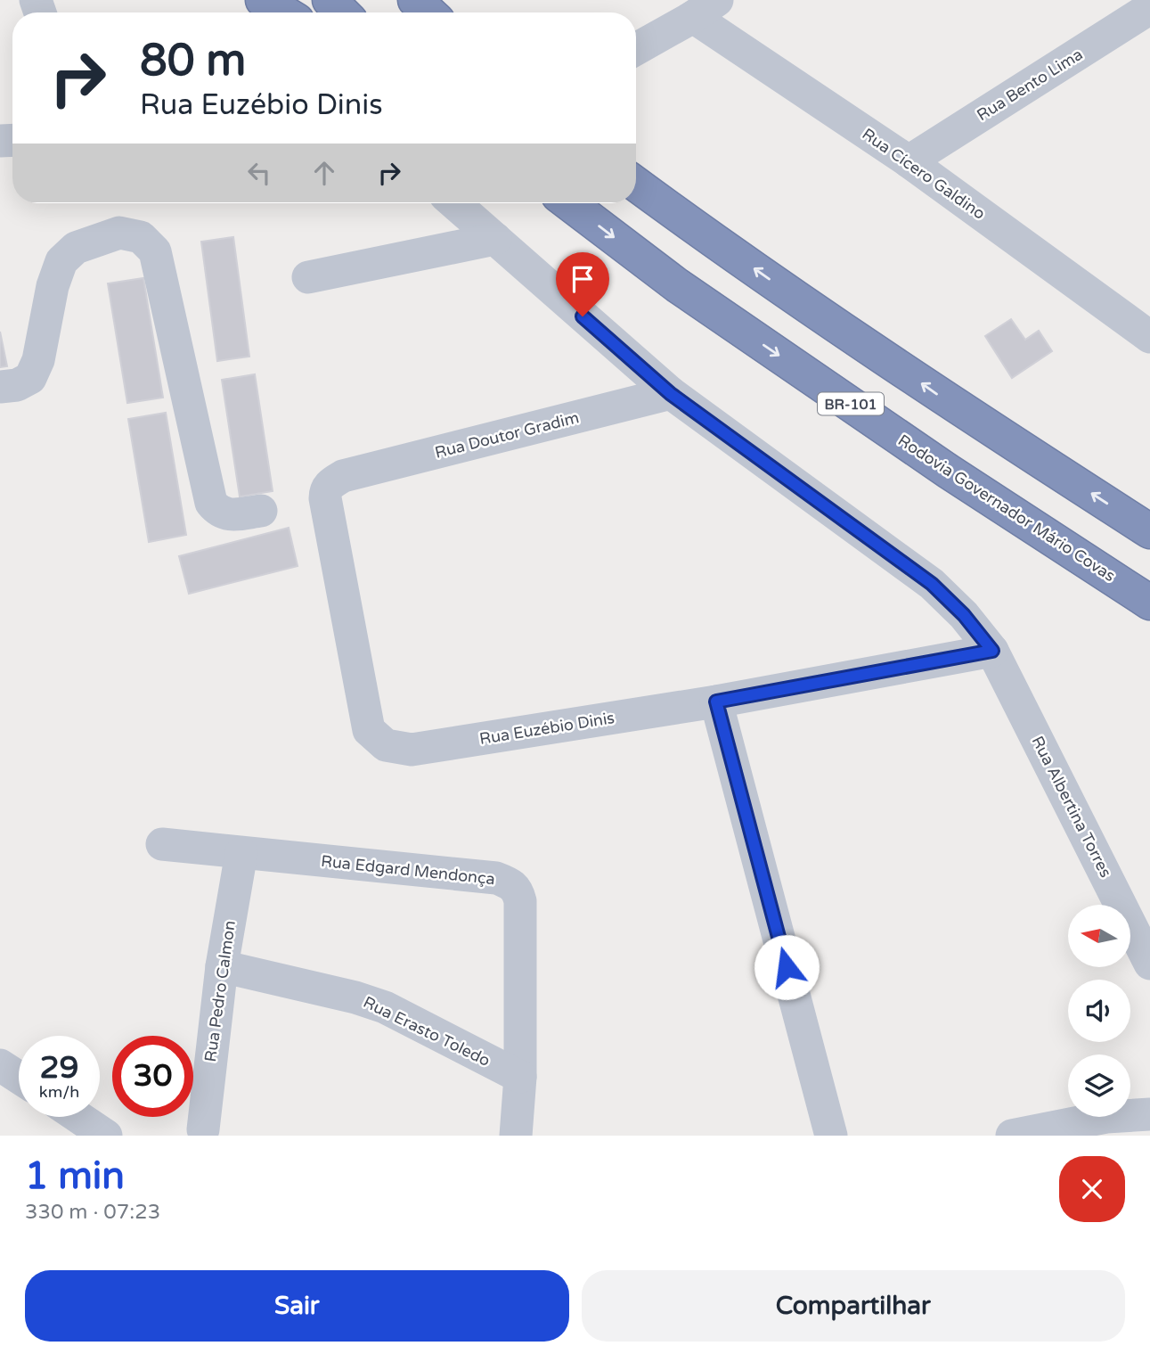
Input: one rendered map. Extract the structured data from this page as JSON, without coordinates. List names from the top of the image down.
{
  "streets": {
    "highway": ["BR-101", "Rodovia Governador Mário Covas"],
    "street": [
      "Rua Bento Lima",
      "Rua Cícero Galdino",
      "Rua Doutor Gradim",
      "Rua Euzébio Dinis",
      "Rua Albertina Torres",
      "Rua Edgard Mendonça",
      "Rua Pedro Calmon",
      "Rua Erasto Toledo"
    ]
  },
  "crossings": [
    ["Rua Bento Lima", "Rua Cícero Galdino"],
    ["Rua Doutor Gradim", "Rua Euzébio Dinis"],
    ["Rua Doutor Gradim", "Rua Albertina Torres"],
    ["Rua Euzébio Dinis", "Rua Albertina Torres"],
    ["Rua Edgard Mendonça", "Rua Pedro Calmon"],
    ["Rua Edgard Mendonça", "Rua Erasto Toledo"],
    ["Rua Pedro Calmon", "Rua Erasto Toledo"]
  ],
  "north": "left",
  "page": {
    "turn": ["80 m", "Rua Euzébio Dinis"],
    "speed": "29 km/h",
    "limit": "30",
    "heading": ["1 min", "330 m · 07:23"],
    "buttons": ["Sair", "Compartilhar"]
  }
}
